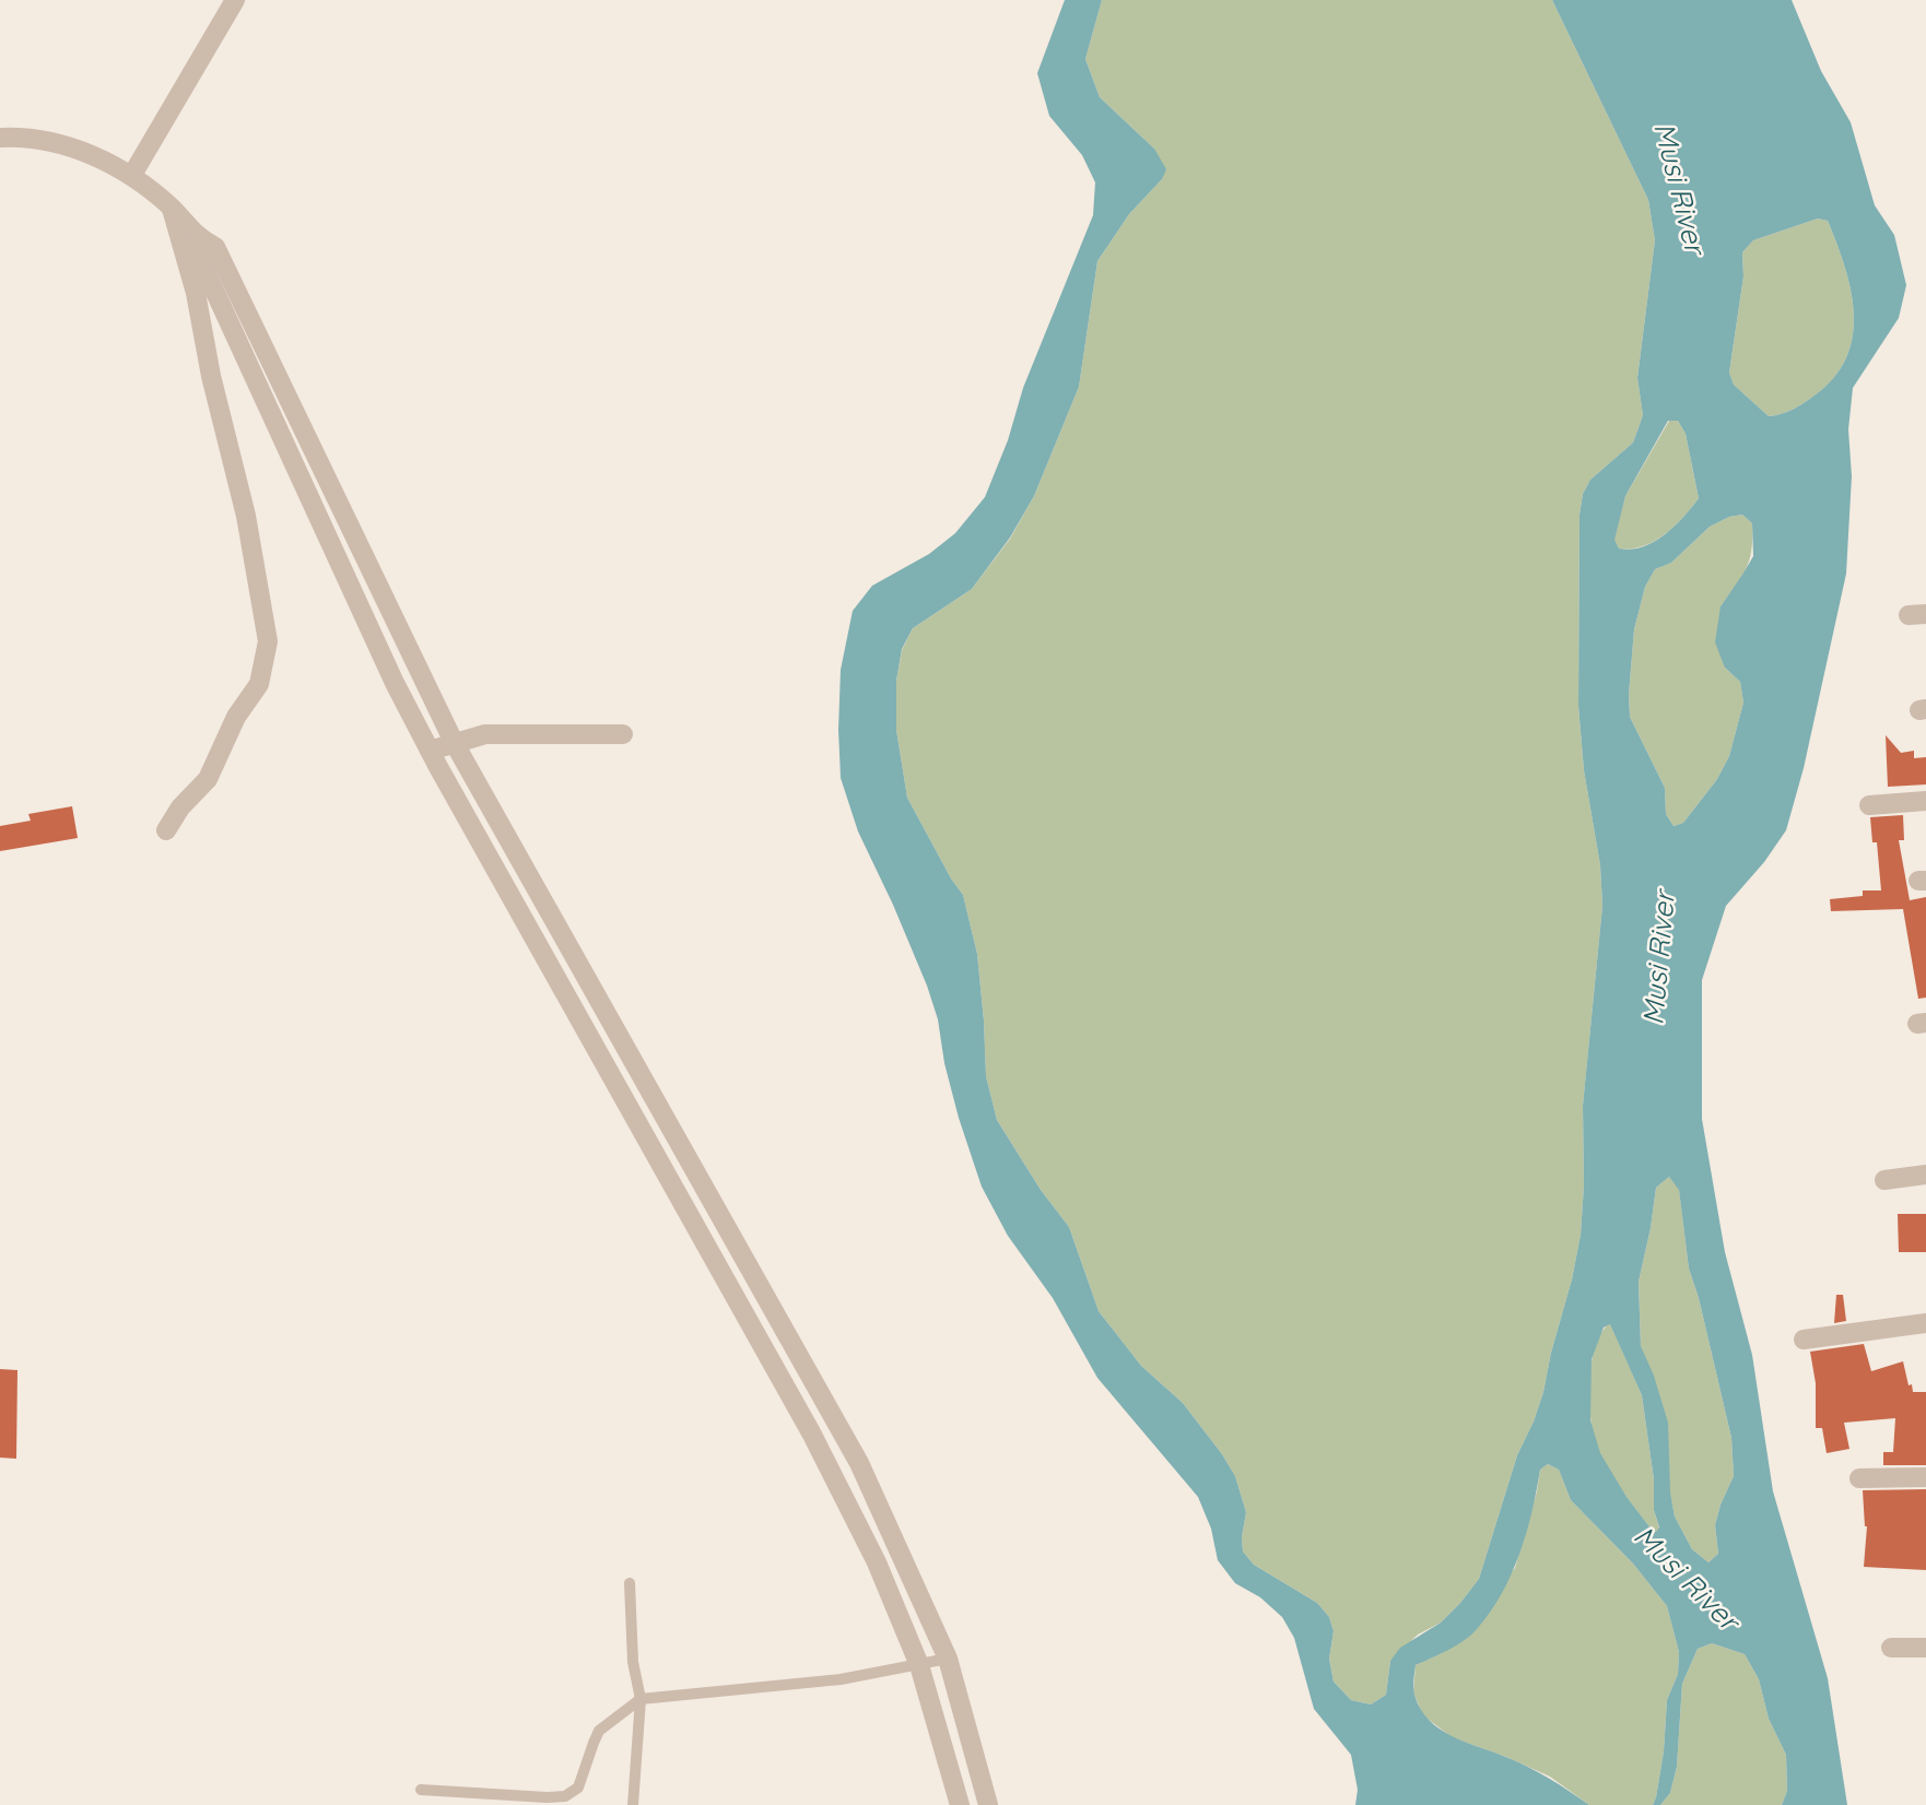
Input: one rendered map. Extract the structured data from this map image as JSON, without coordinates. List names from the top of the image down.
{
  "water": ["Musi River"]
}
